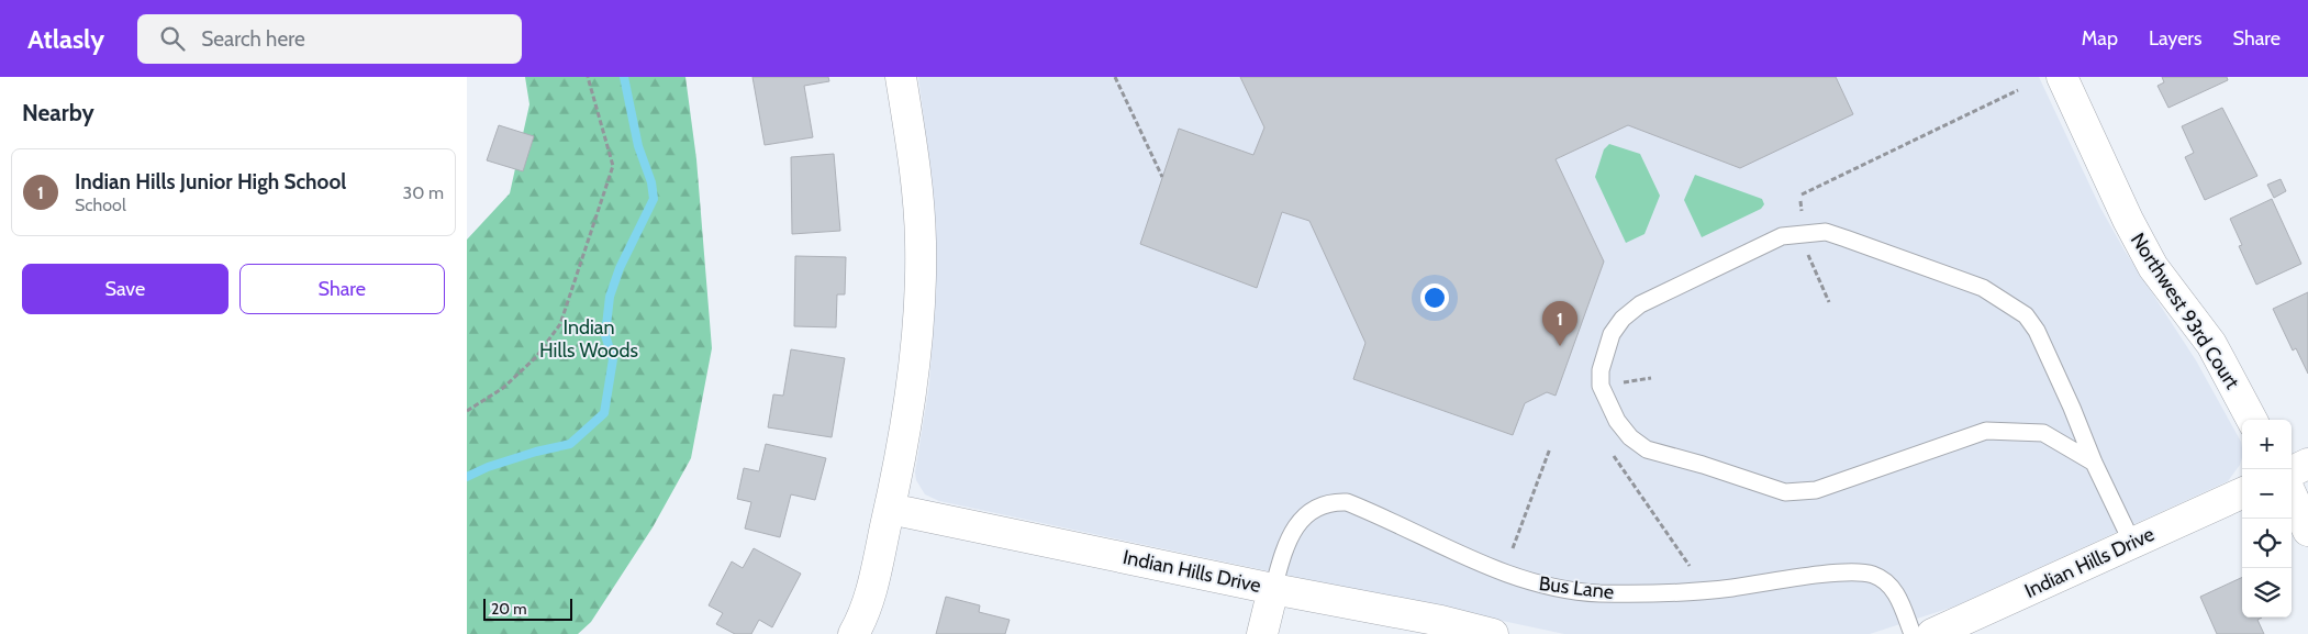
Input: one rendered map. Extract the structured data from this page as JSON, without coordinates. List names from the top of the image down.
{
  "streets": {
    "street": ["Northwest 93rd Court", "Indian Hills Drive"],
    "lane": ["Bus Lane"]
  },
  "crossings": [
    ["Indian Hills Drive", "Bus Lane"]
  ],
  "parks": ["Indian Hills Woods"],
  "scale_bar": "20 m",
  "page": {
    "header": "Atlasly",
    "search": "Search here",
    "nav": ["Map", "Layers", "Share"],
    "heading": "Nearby",
    "list": [
      {
        "mark": "1",
        "name": "Indian Hills Junior High School",
        "note": "School",
        "value": "30 m"
      }
    ],
    "buttons": ["Save", "Share"],
    "pins": "1",
    "map_buttons": ["+", "−"],
    "scale": "20 m"
  }
}
